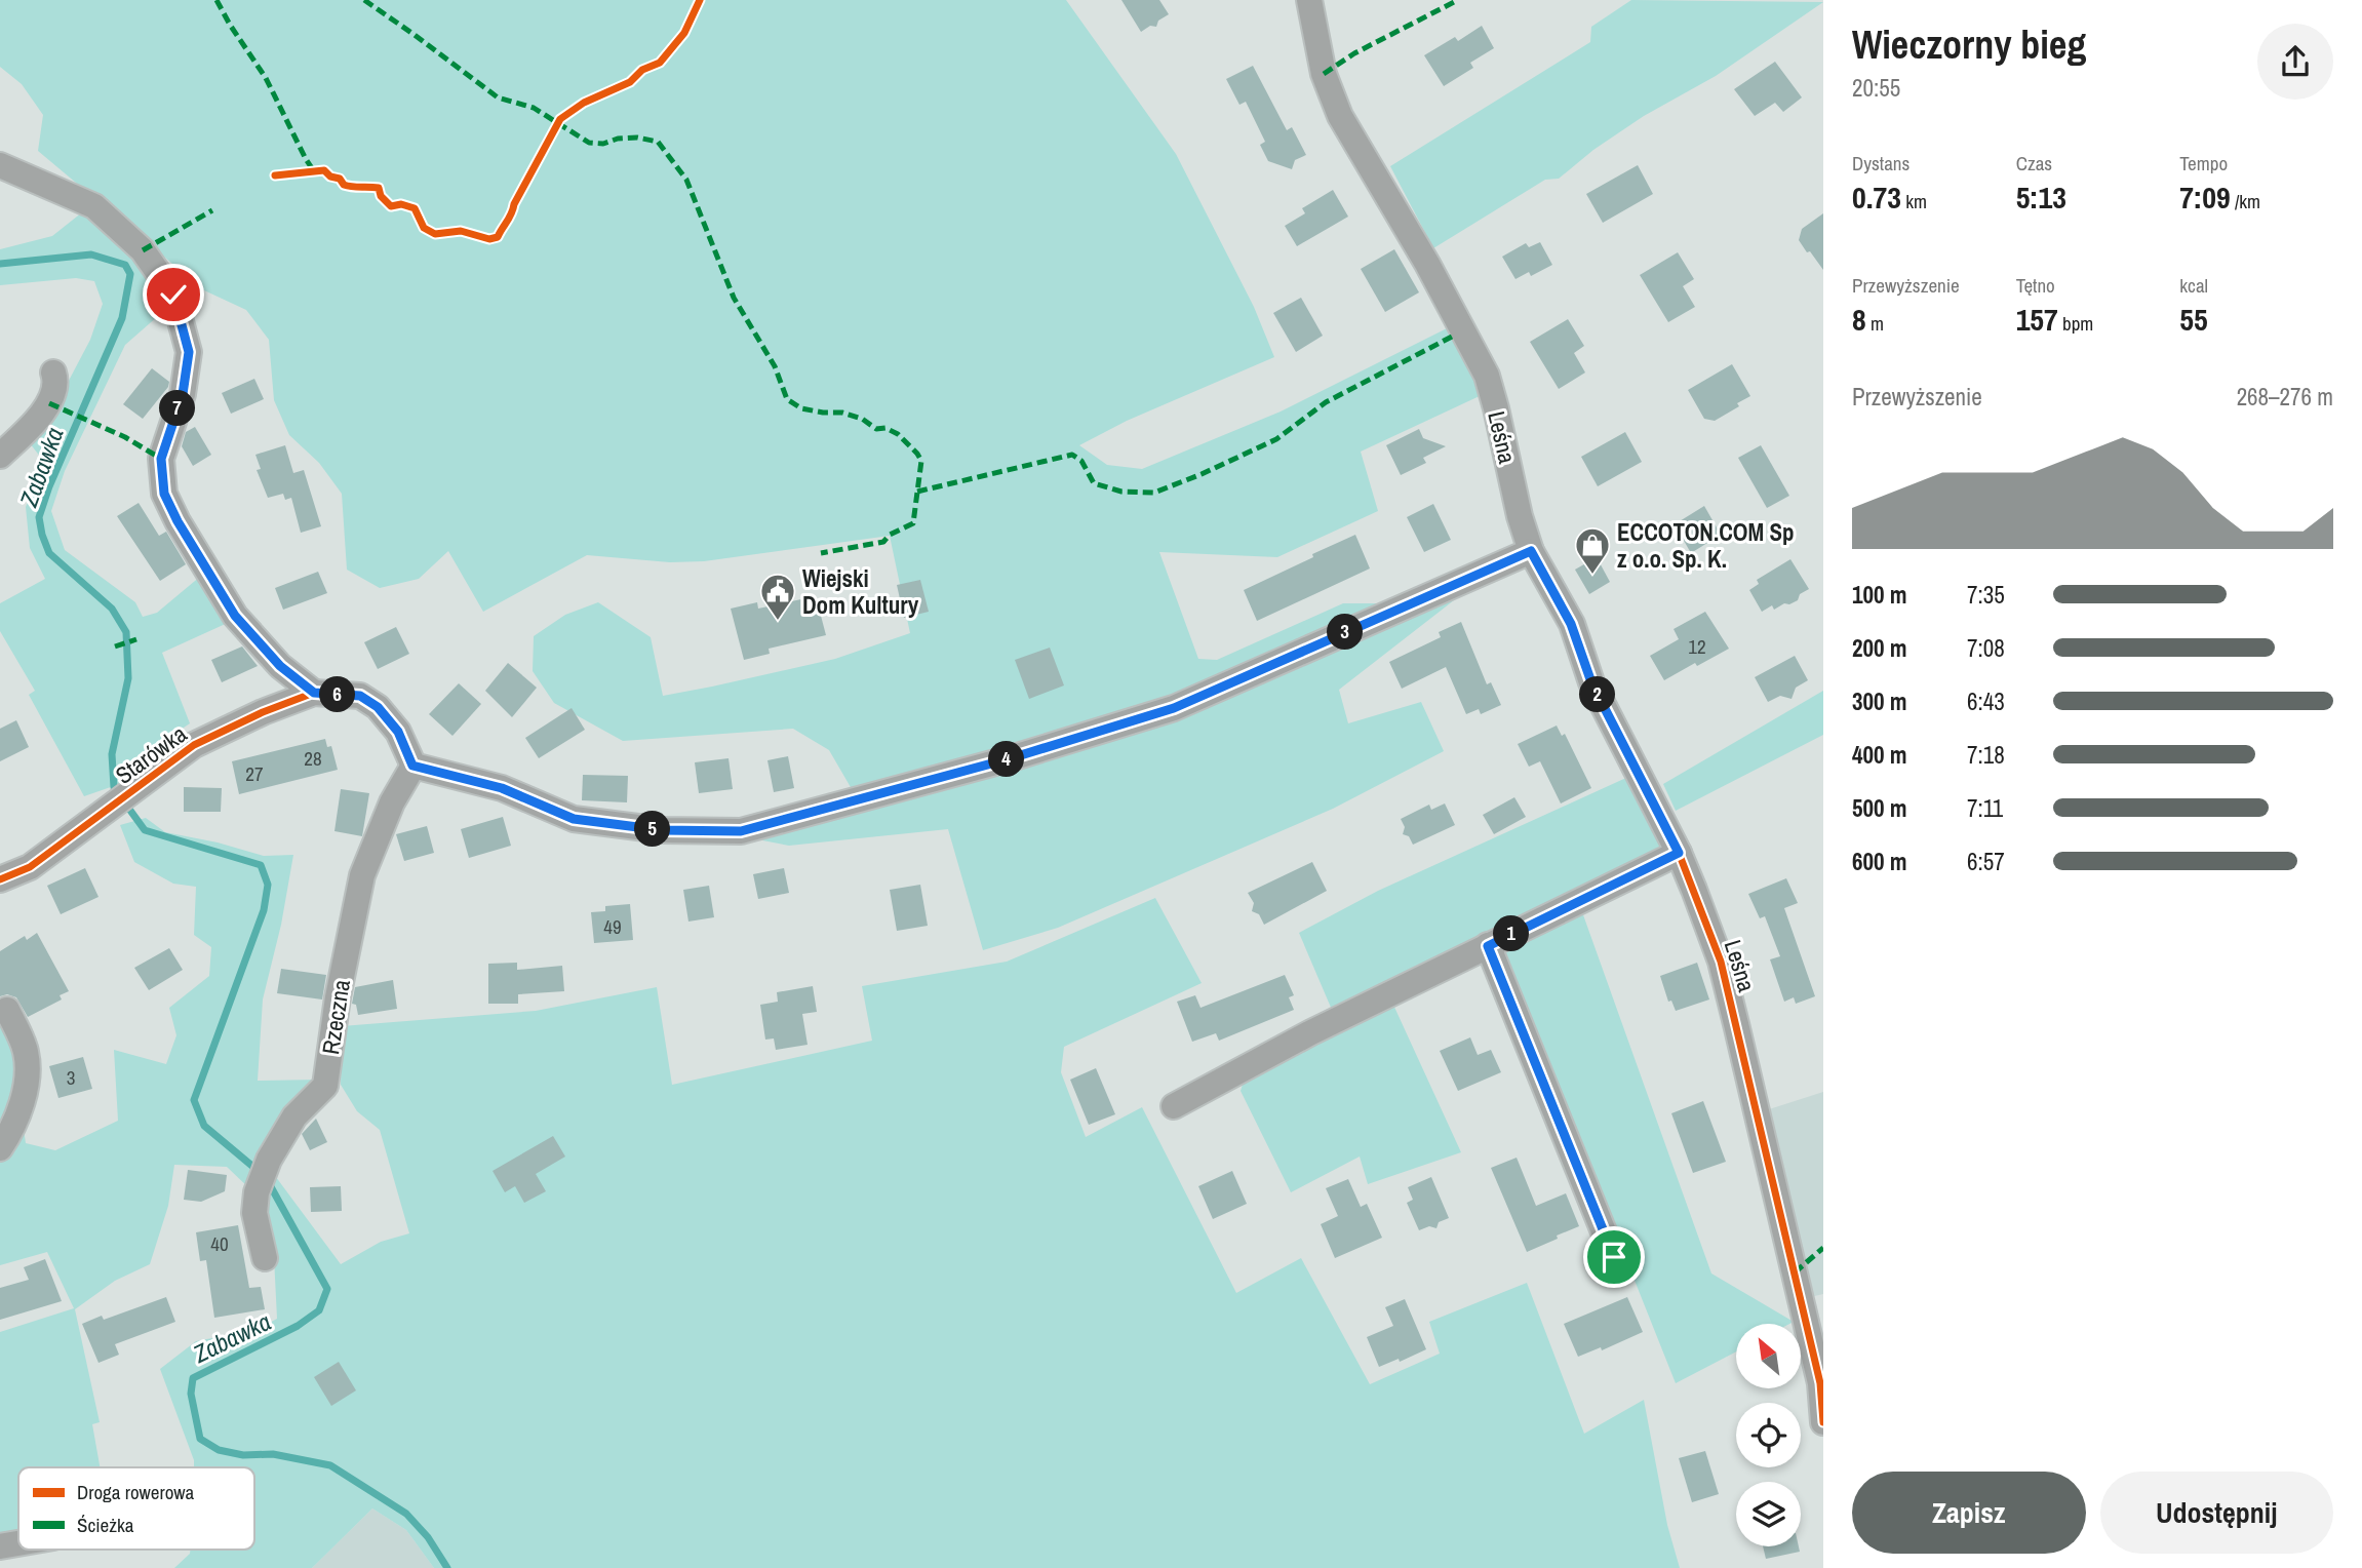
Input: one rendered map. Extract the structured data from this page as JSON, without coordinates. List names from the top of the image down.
{
  "streets": {
    "street": ["Leśna", "Starówka", "Rzeczna"]
  },
  "crossings": [
    ["Starówka", "Rzeczna"]
  ],
  "water": ["Zabawka"],
  "places": {
    "shop": ["ECCOTON.COM Sp z o.o. Sp. K."],
    "public building": ["Wiejski Dom Kultury"]
  },
  "house_numbers": [
    "12",
    "28",
    "27",
    "49",
    "3",
    "40"
  ],
  "legend": ["Droga rowerowa", "Ścieżka"],
  "north": "top left",
  "page": {
    "heading": ["Wieczorny bieg", "20:55"],
    "stats": [
      ["Dystans", "0.73 km"],
      ["Czas", "5:13"],
      ["Tempo", "7:09 /km"],
      ["Przewyższenie", "8 m"],
      ["Tętno", "157 bpm"],
      ["kcal", "55"]
    ],
    "chart": ["Przewyższenie", "268–276 m"],
    "pins": [
      "7",
      "3",
      "2",
      "6",
      "4",
      "5",
      "1"
    ],
    "list": [
      {
        "name": "100 m",
        "note": "7:35"
      },
      {
        "name": "200 m",
        "note": "7:08"
      },
      {
        "name": "300 m",
        "note": "6:43"
      },
      {
        "name": "400 m",
        "note": "7:18"
      },
      {
        "name": "500 m",
        "note": "7:11"
      },
      {
        "name": "600 m",
        "note": "6:57"
      }
    ],
    "buttons": ["Zapisz", "Udostępnij"]
  }
}
